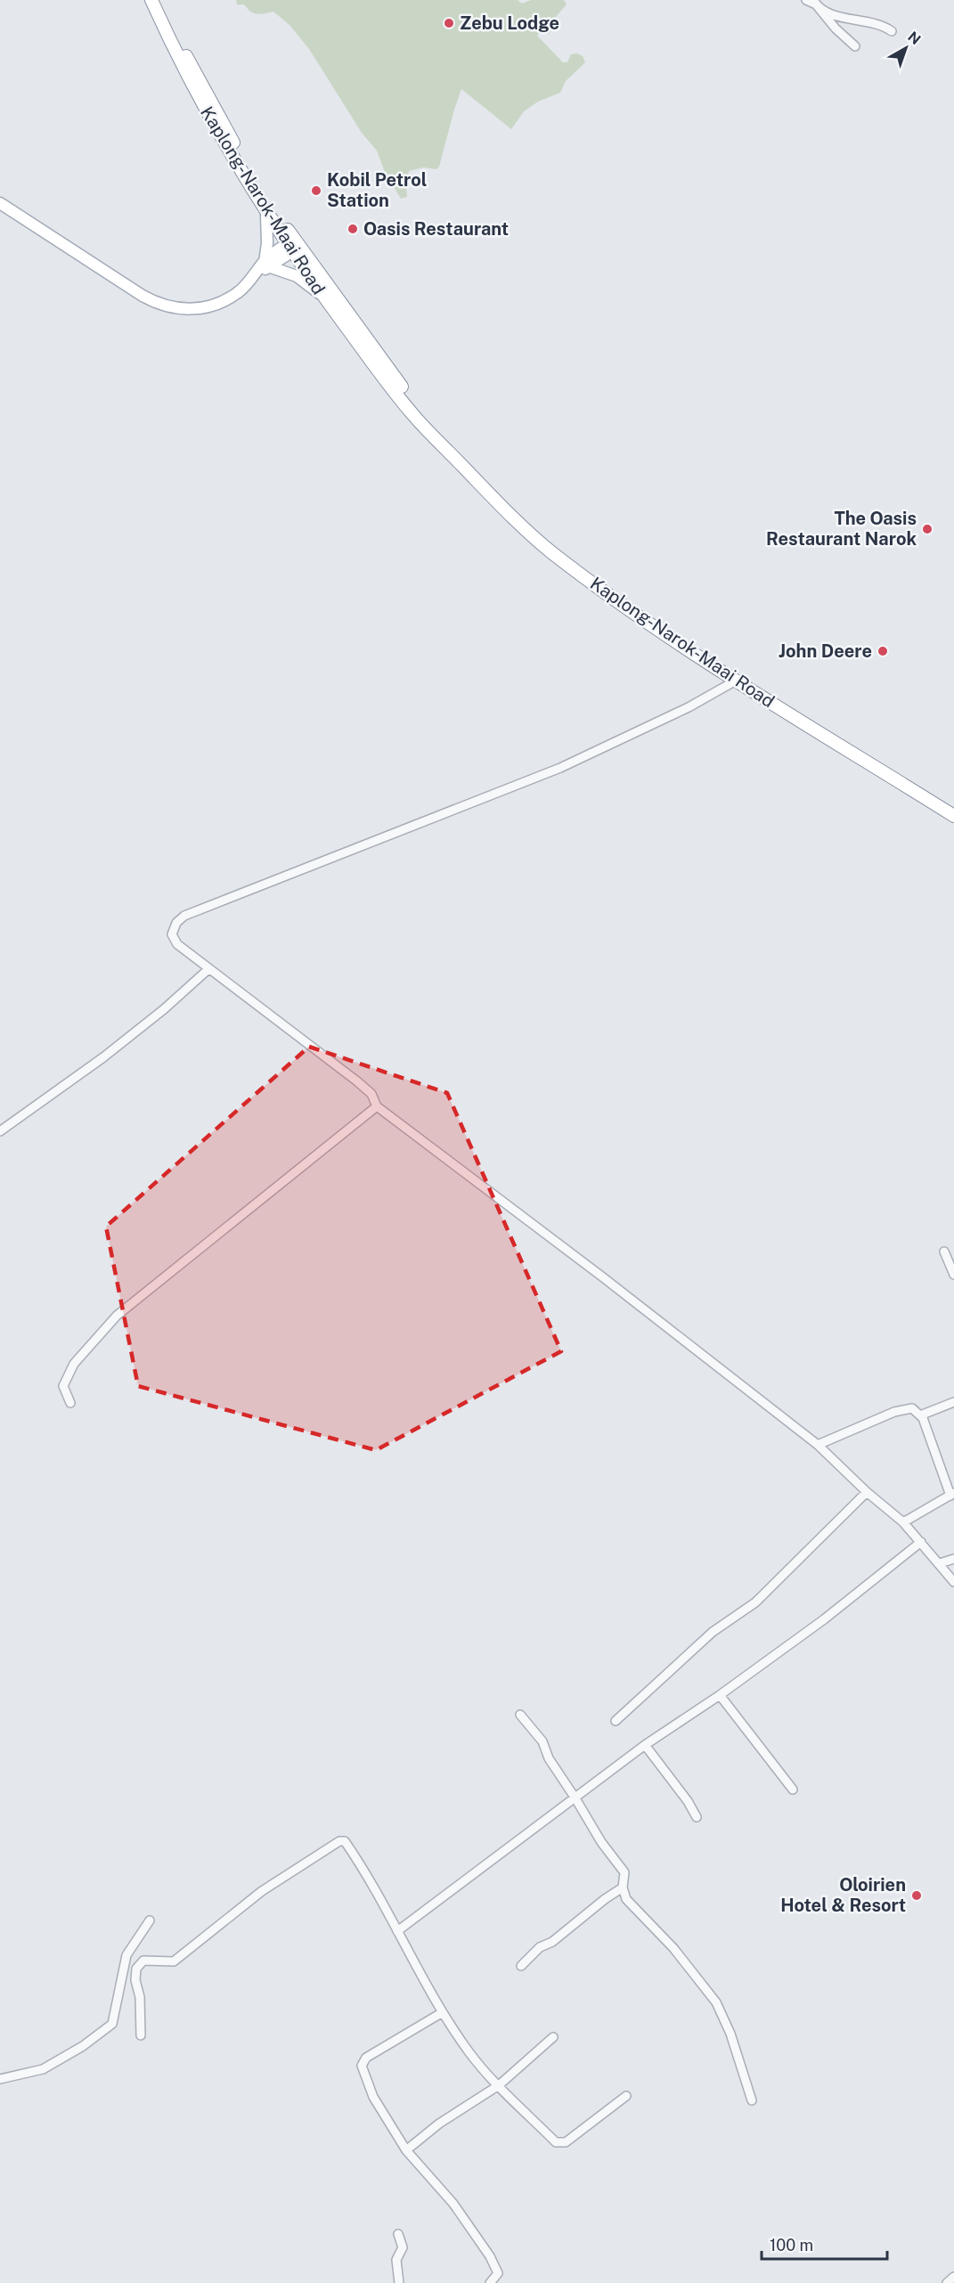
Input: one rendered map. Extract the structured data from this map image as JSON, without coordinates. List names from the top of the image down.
{
  "streets": {
    "highway": ["Kaplong-Narok-Maai Road"]
  },
  "places": [
    "Zebu Lodge",
    "Kobil Petrol Station",
    "Oasis Restaurant",
    "The Oasis Restaurant Narok",
    "John Deere",
    "Oloirien Hotel & Resort"
  ],
  "scale_bar": "100 m",
  "north": "top right"
}
